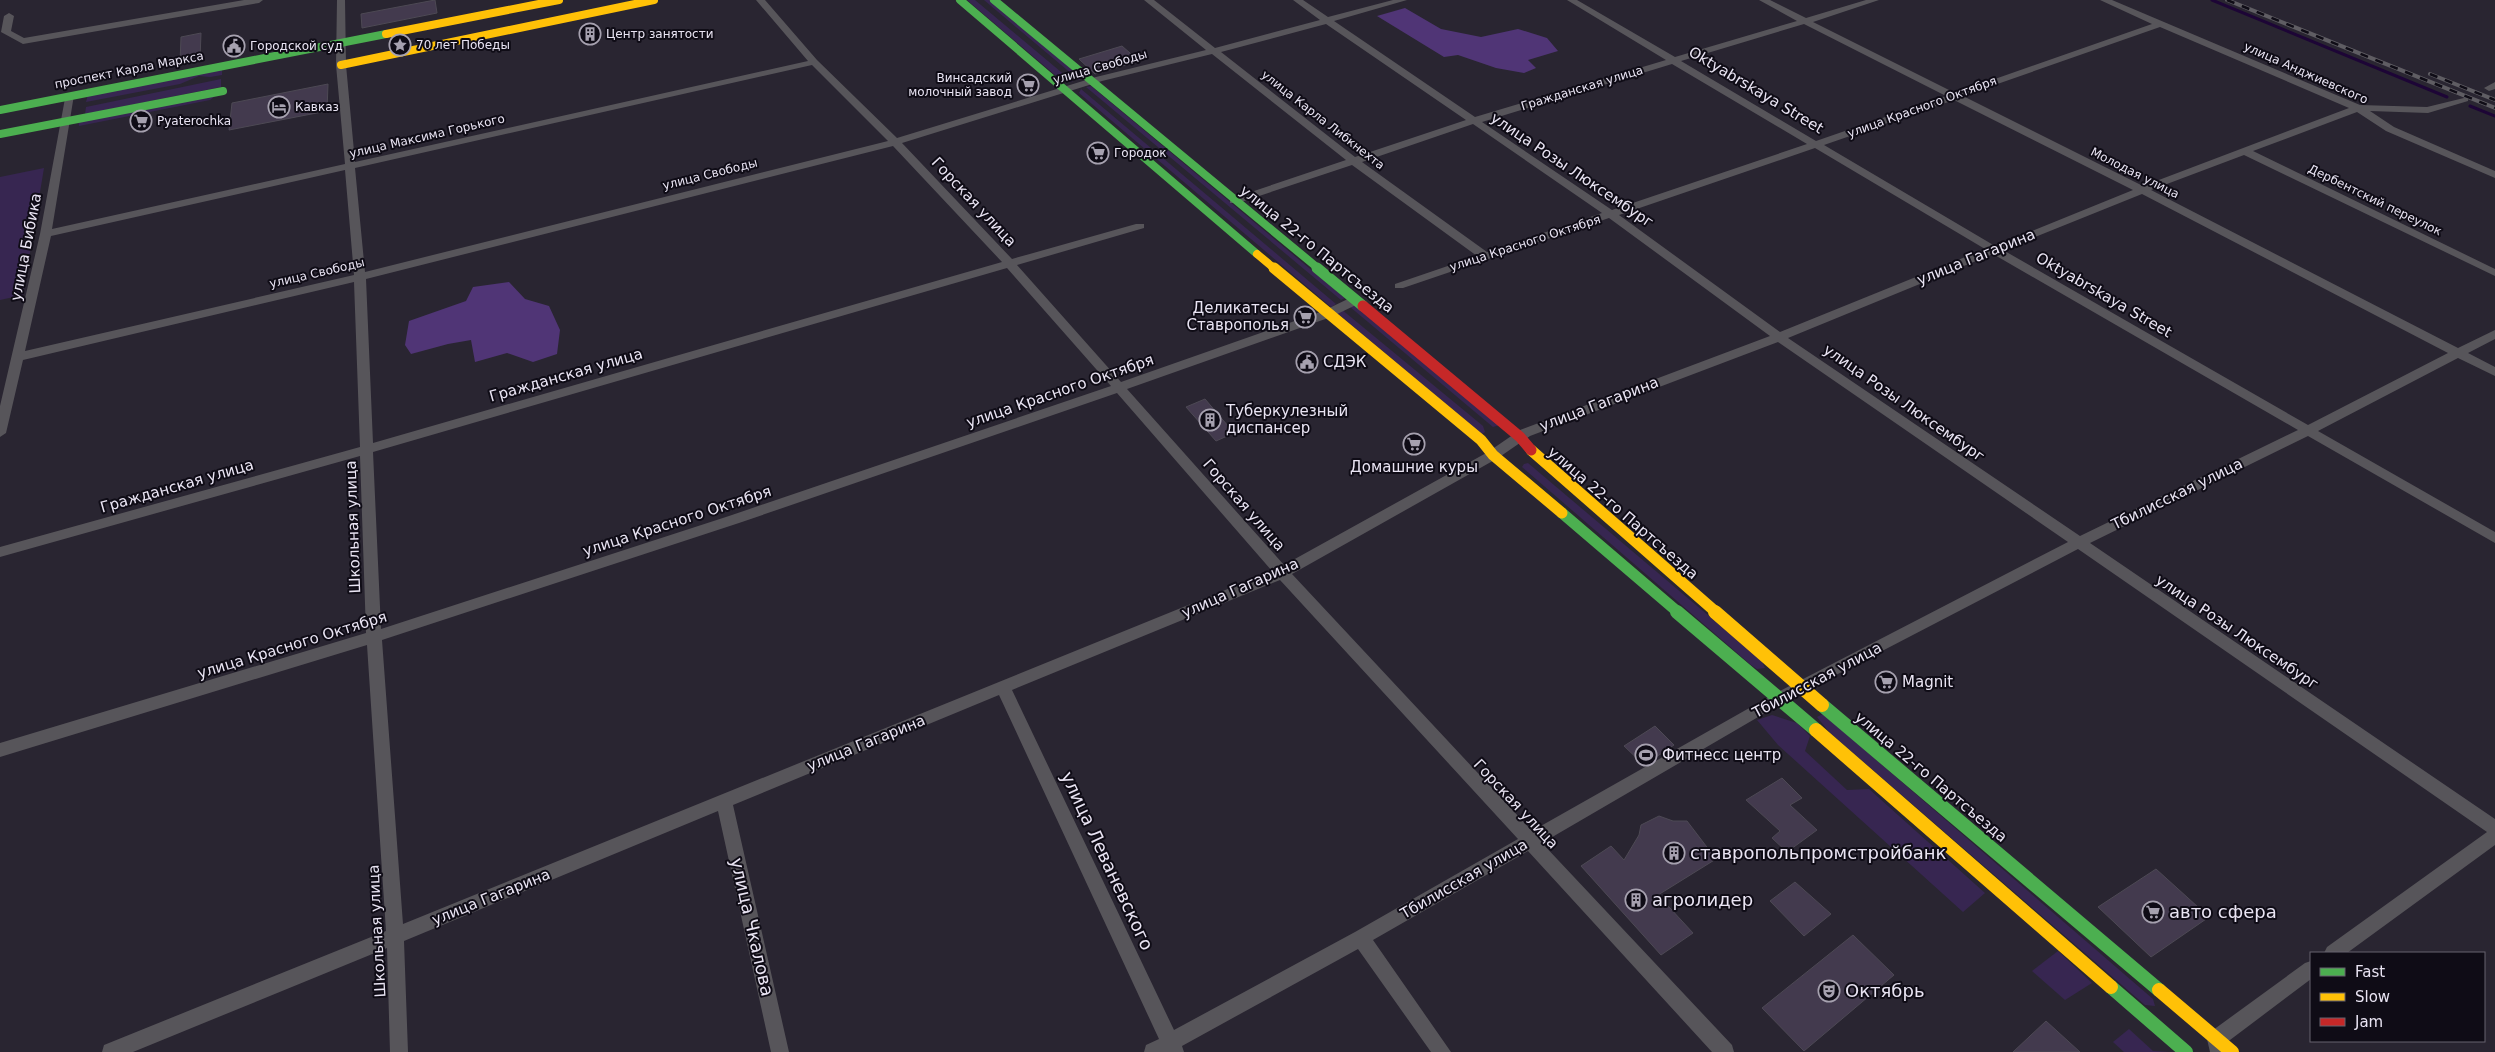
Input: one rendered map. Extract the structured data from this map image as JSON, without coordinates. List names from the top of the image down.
{
  "streets": {
    "main road": ["проспект Карла Маркса", "улица 22-го Партсъезда"],
    "street": [
      "улица Свободы",
      "улица Анджиевского",
      "Гражданская улица",
      "Oktyabrskaya Street",
      "улица Красного Октября",
      "улица Карла Либкнехта",
      "улица Максима Горького",
      "улица Розы Люксембург",
      "Молодая улица",
      "Дербентский переулок",
      "Горская улица",
      "улица Бибика",
      "улица Гагарина",
      "Тбилисская улица",
      "Школьная улица",
      "улица Леваневского",
      "улица Чкалова"
    ]
  },
  "crossings": [
    ["улица Свободы", "улица Карла Либкнехта"],
    ["улица Свободы", "улица Розы Люксембург"],
    ["улица Свободы", "Горская улица"],
    ["улица Свободы", "улица Бибика"],
    ["улица Свободы", "улица 22-го Партсъезда"],
    ["улица Свободы", "Школьная улица"],
    ["проспект Карла Маркса", "улица Бибика"],
    ["проспект Карла Маркса", "Школьная улица"],
    ["улица Анджиевского", "улица Красного Октября"],
    ["улица Анджиевского", "улица Гагарина"],
    ["Гражданская улица", "Oktyabrskaya Street"],
    ["Гражданская улица", "улица Карла Либкнехта"],
    ["Гражданская улица", "улица Розы Люксембург"],
    ["Гражданская улица", "Молодая улица"],
    ["Гражданская улица", "Горская улица"],
    ["Гражданская улица", "улица 22-го Партсъезда"],
    ["Гражданская улица", "Школьная улица"],
    ["Oktyabrskaya Street", "улица Красного Октября"],
    ["Oktyabrskaya Street", "улица Гагарина"],
    ["Oktyabrskaya Street", "Тбилисская улица"],
    ["улица Красного Октября", "улица Карла Либкнехта"],
    ["улица Красного Октября", "улица Розы Люксембург"],
    ["улица Красного Октября", "Молодая улица"],
    ["улица Красного Октября", "Горская улица"],
    ["улица Красного Октября", "улица 22-го Партсъезда"],
    ["улица Красного Октября", "Школьная улица"],
    ["улица Максима Горького", "Горская улица"],
    ["улица Максима Горького", "улица Бибика"],
    ["улица Максима Горького", "Школьная улица"],
    ["улица Розы Люксембург", "улица Гагарина"],
    ["улица Розы Люксембург", "Тбилисская улица"],
    ["Молодая улица", "улица Гагарина"],
    ["Молодая улица", "Тбилисская улица"],
    ["Дербентский переулок", "улица Гагарина"],
    ["Горская улица", "улица Гагарина"],
    ["Горская улица", "Тбилисская улица"],
    ["улица 22-го Партсъезда", "улица Гагарина"],
    ["улица 22-го Партсъезда", "Тбилисская улица"],
    ["улица Гагарина", "Школьная улица"],
    ["улица Гагарина", "улица Леваневского"],
    ["улица Гагарина", "улица Чкалова"],
    ["Тбилисская улица", "улица Леваневского"]
  ],
  "places": {
    "building": [
      "Центр занятости",
      "Туберкулезный диспансер",
      "ставропольпромстройбанк",
      "агролидер"
    ],
    "place": ["70 лет Победы"],
    "public building": ["Городской суд", "СДЭК"],
    "supermarket": [
      "Винсадский молочный завод",
      "Pyaterochka",
      "Городок",
      "Деликатесы Ставрополья",
      "Домашние куры",
      "Magnit",
      "авто сфера"
    ],
    "hotel": ["Кавказ"],
    "sports": ["Фитнесс центр"],
    "theatre": ["Октябрь"]
  },
  "legend": ["Fast", "Slow", "Jam"]
}
